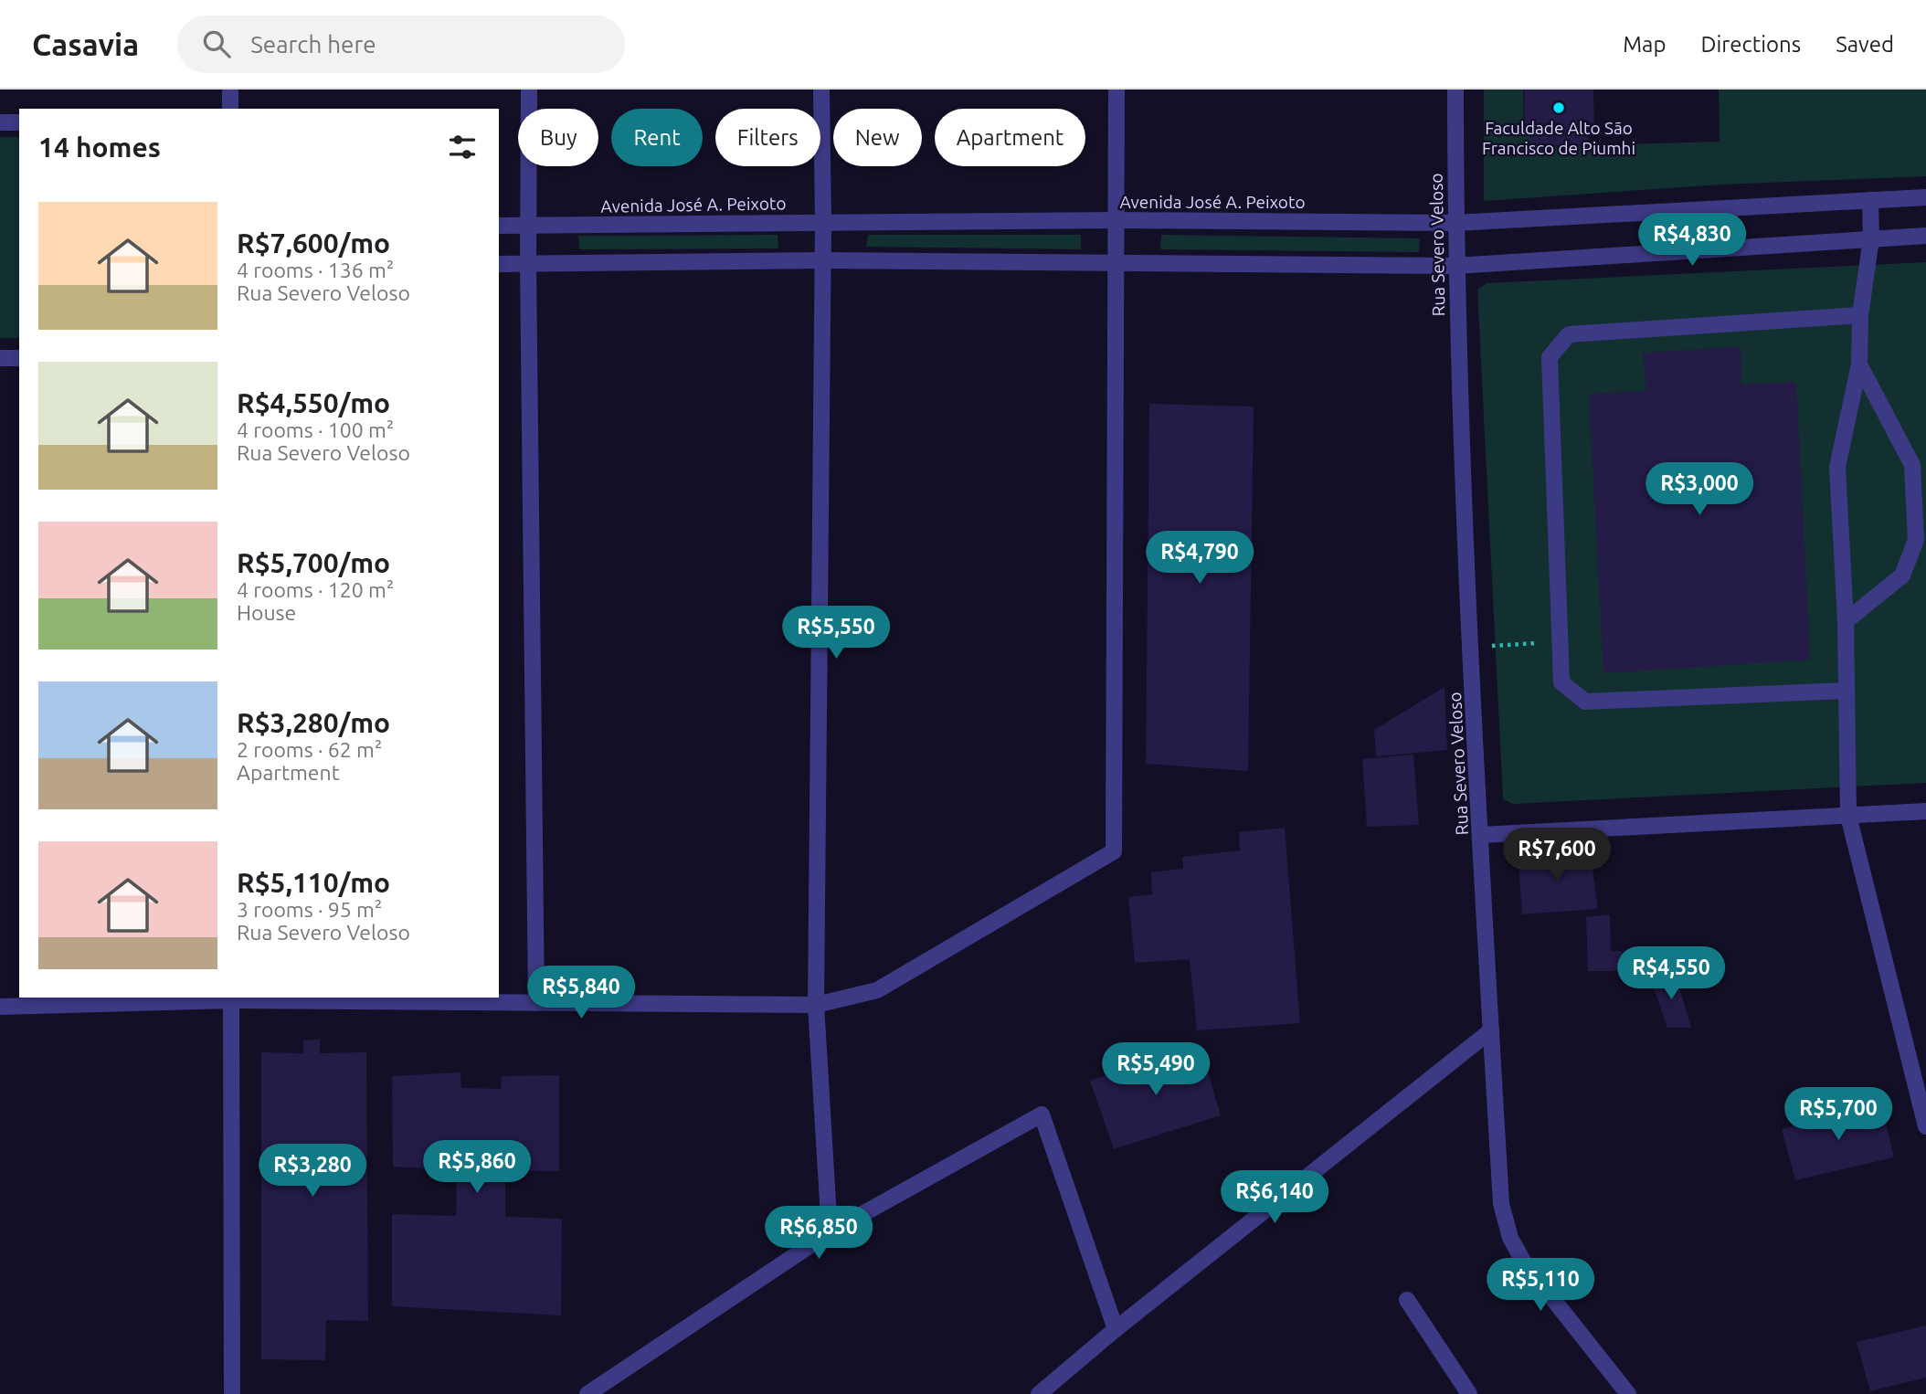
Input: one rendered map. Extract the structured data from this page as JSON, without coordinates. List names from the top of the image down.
{
  "streets": {
    "street": ["Avenida José A. Peixoto", "Rua Severo Veloso"]
  },
  "crossings": [
    ["Avenida José A. Peixoto", "Rua Severo Veloso"]
  ],
  "places": ["Faculdade Alto São Francisco de Piumhi"],
  "page": {
    "header": "Casavia",
    "search": "Search here",
    "nav": ["Map", "Directions", "Saved"],
    "chip": [
      "Buy",
      "Rent",
      "Filters",
      "New",
      "Apartment"
    ],
    "heading": "14 homes",
    "list": [
      {
        "name": "R$7,600/mo",
        "note": "4 rooms · 136 m² · Rua Severo Veloso"
      },
      {
        "name": "R$4,550/mo",
        "note": "4 rooms · 100 m² · Rua Severo Veloso"
      },
      {
        "name": "R$5,700/mo",
        "note": "4 rooms · 120 m² · House"
      },
      {
        "name": "R$3,280/mo",
        "note": "2 rooms · 62 m² · Apartment"
      },
      {
        "name": "R$5,110/mo",
        "note": "3 rooms · 95 m² · Rua Severo Veloso"
      }
    ],
    "price": [
      "R$4,830",
      "R$3,000",
      "R$4,790",
      "R$5,550",
      "R$7,600",
      "R$4,550",
      "R$5,840",
      "R$5,490",
      "R$5,700",
      "R$5,860",
      "R$3,280",
      "R$6,140",
      "R$6,850",
      "R$5,110"
    ]
  }
}
